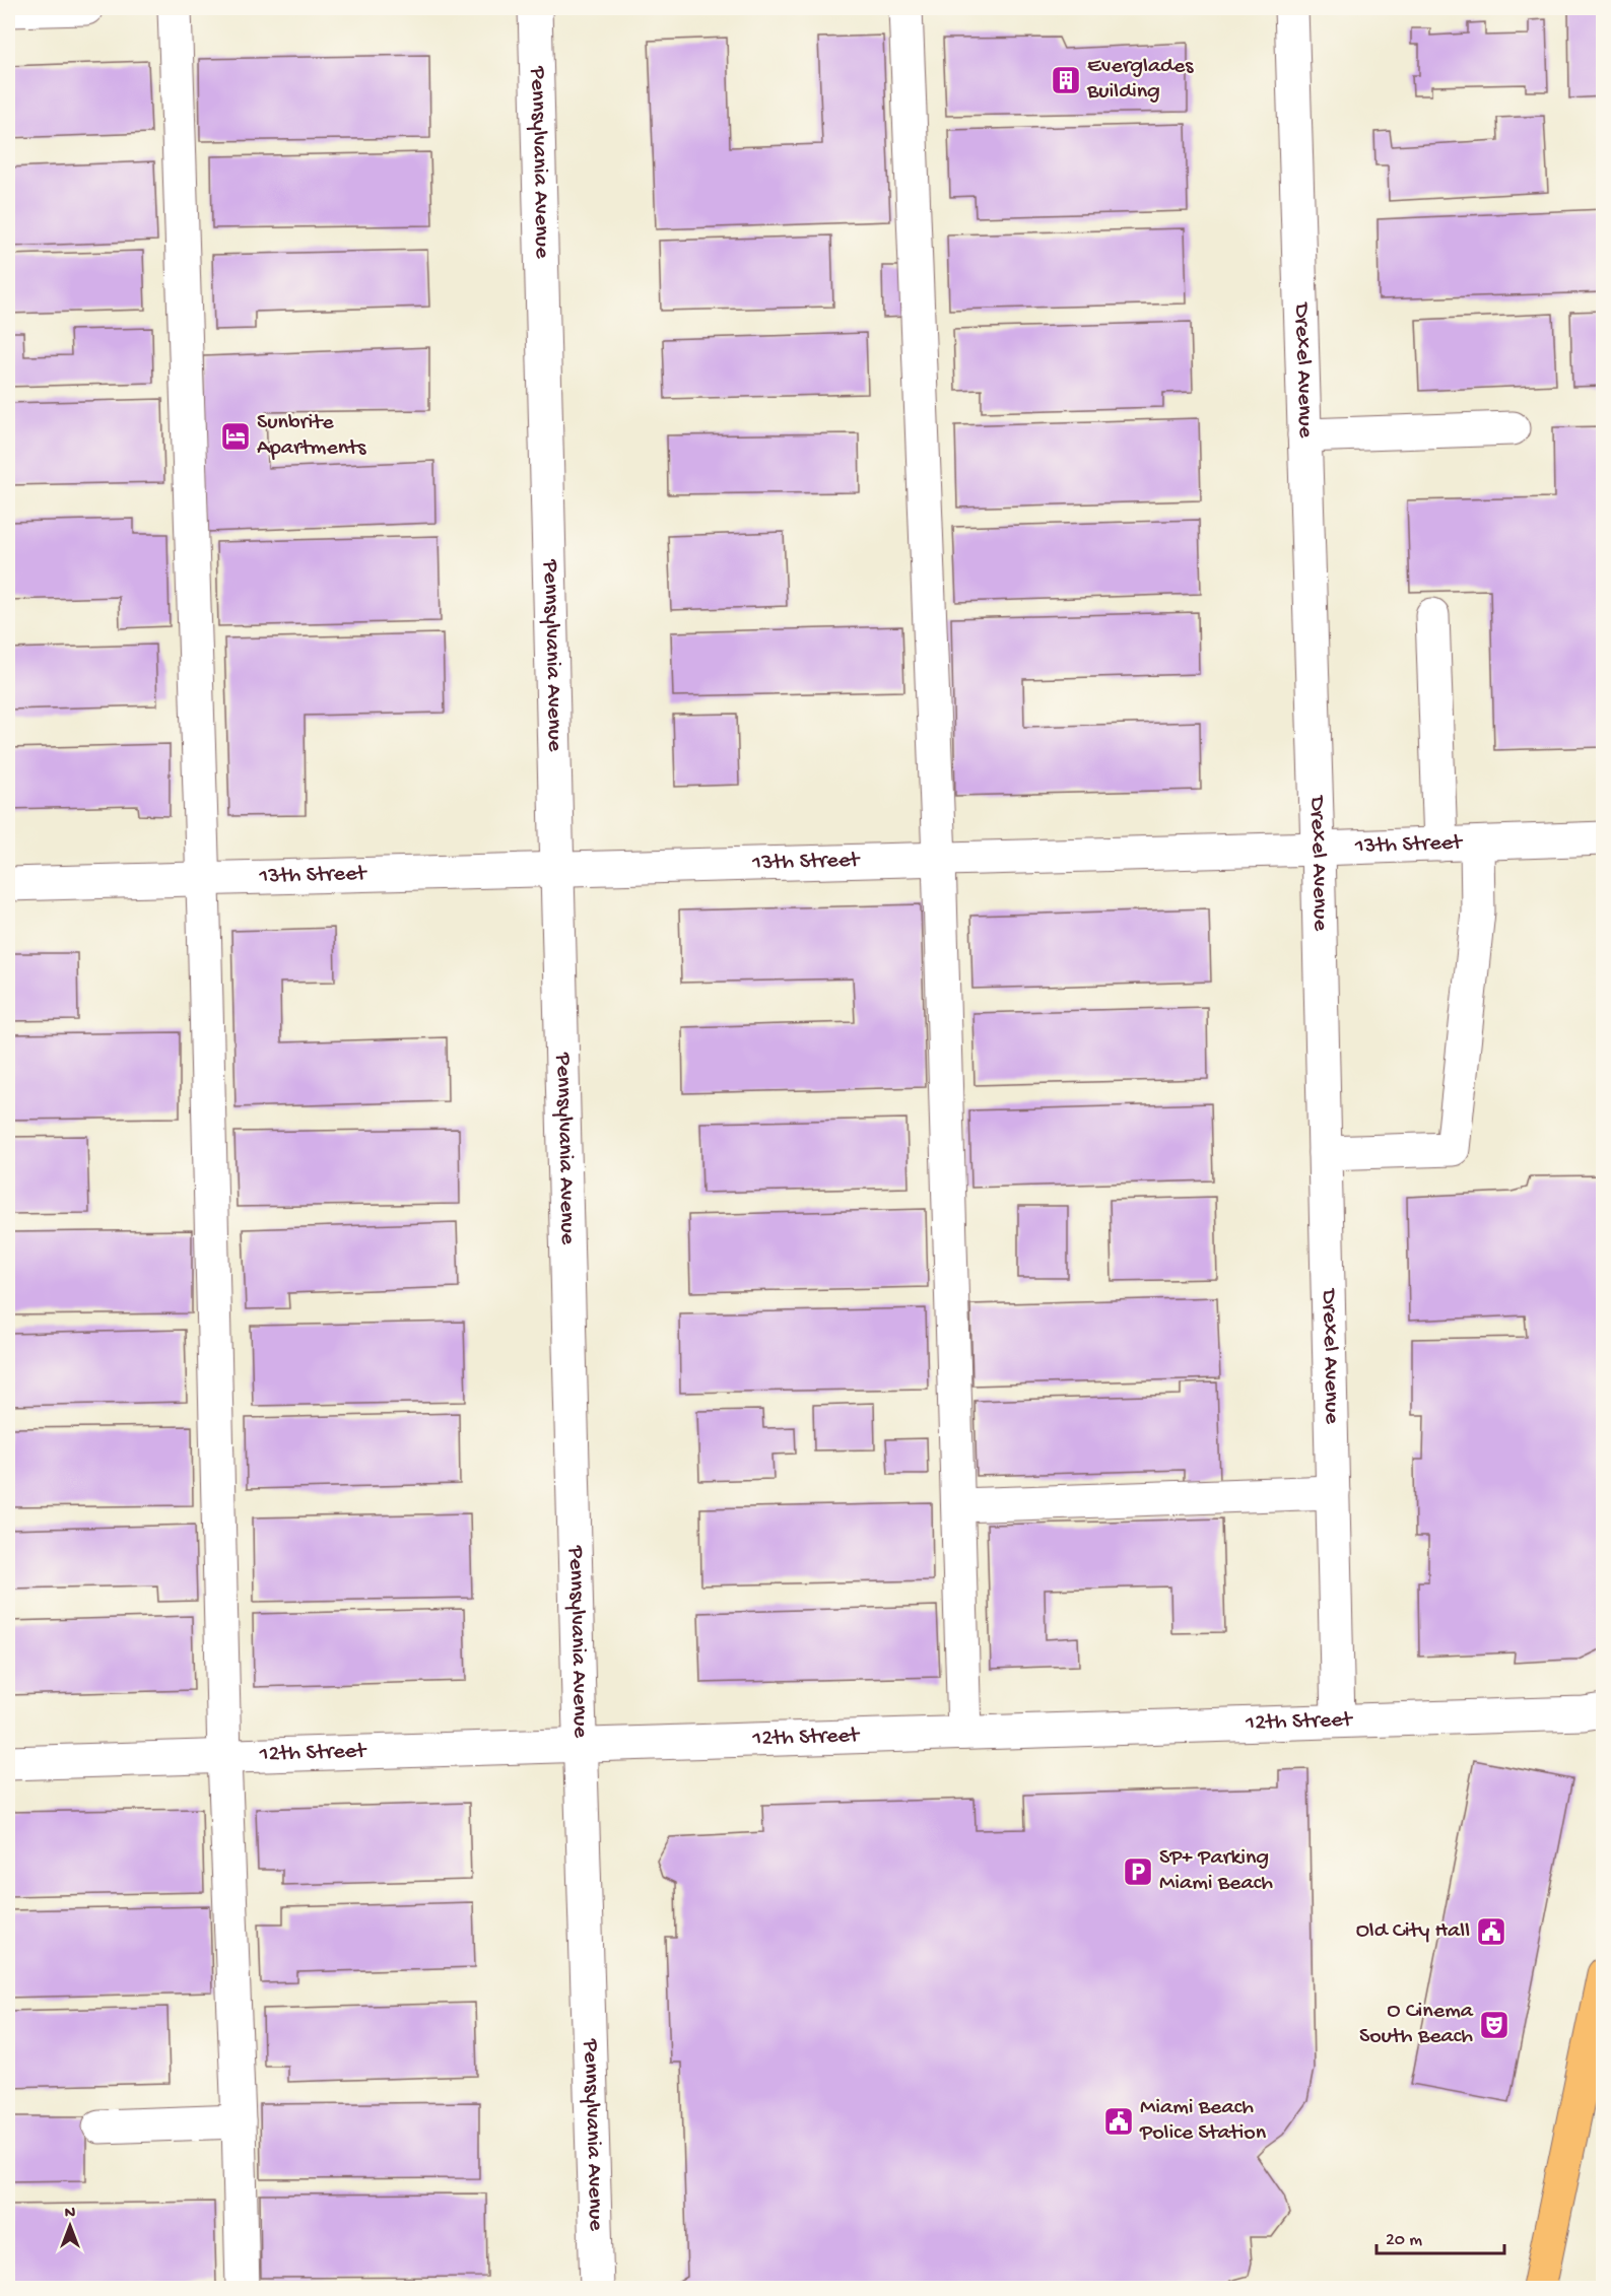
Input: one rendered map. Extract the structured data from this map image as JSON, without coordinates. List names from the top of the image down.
{
  "streets": {
    "street": [
      "Pennsylvania Avenue",
      "Drexel Avenue",
      "13th Street",
      "12th Street"
    ]
  },
  "crossings": [
    ["Pennsylvania Avenue", "13th Street"],
    ["Pennsylvania Avenue", "12th Street"],
    ["Drexel Avenue", "13th Street"],
    ["Drexel Avenue", "12th Street"]
  ],
  "places": {
    "building": ["Everglades Building"],
    "hotel": ["Sunbrite Apartments"],
    "parking": ["SP+ Parking Miami Beach"],
    "public building": ["Old City Hall", "Miami Beach Police Station"],
    "theatre": ["O Cinema South Beach"]
  },
  "scale_bar": "20 m",
  "north": "top"
}
